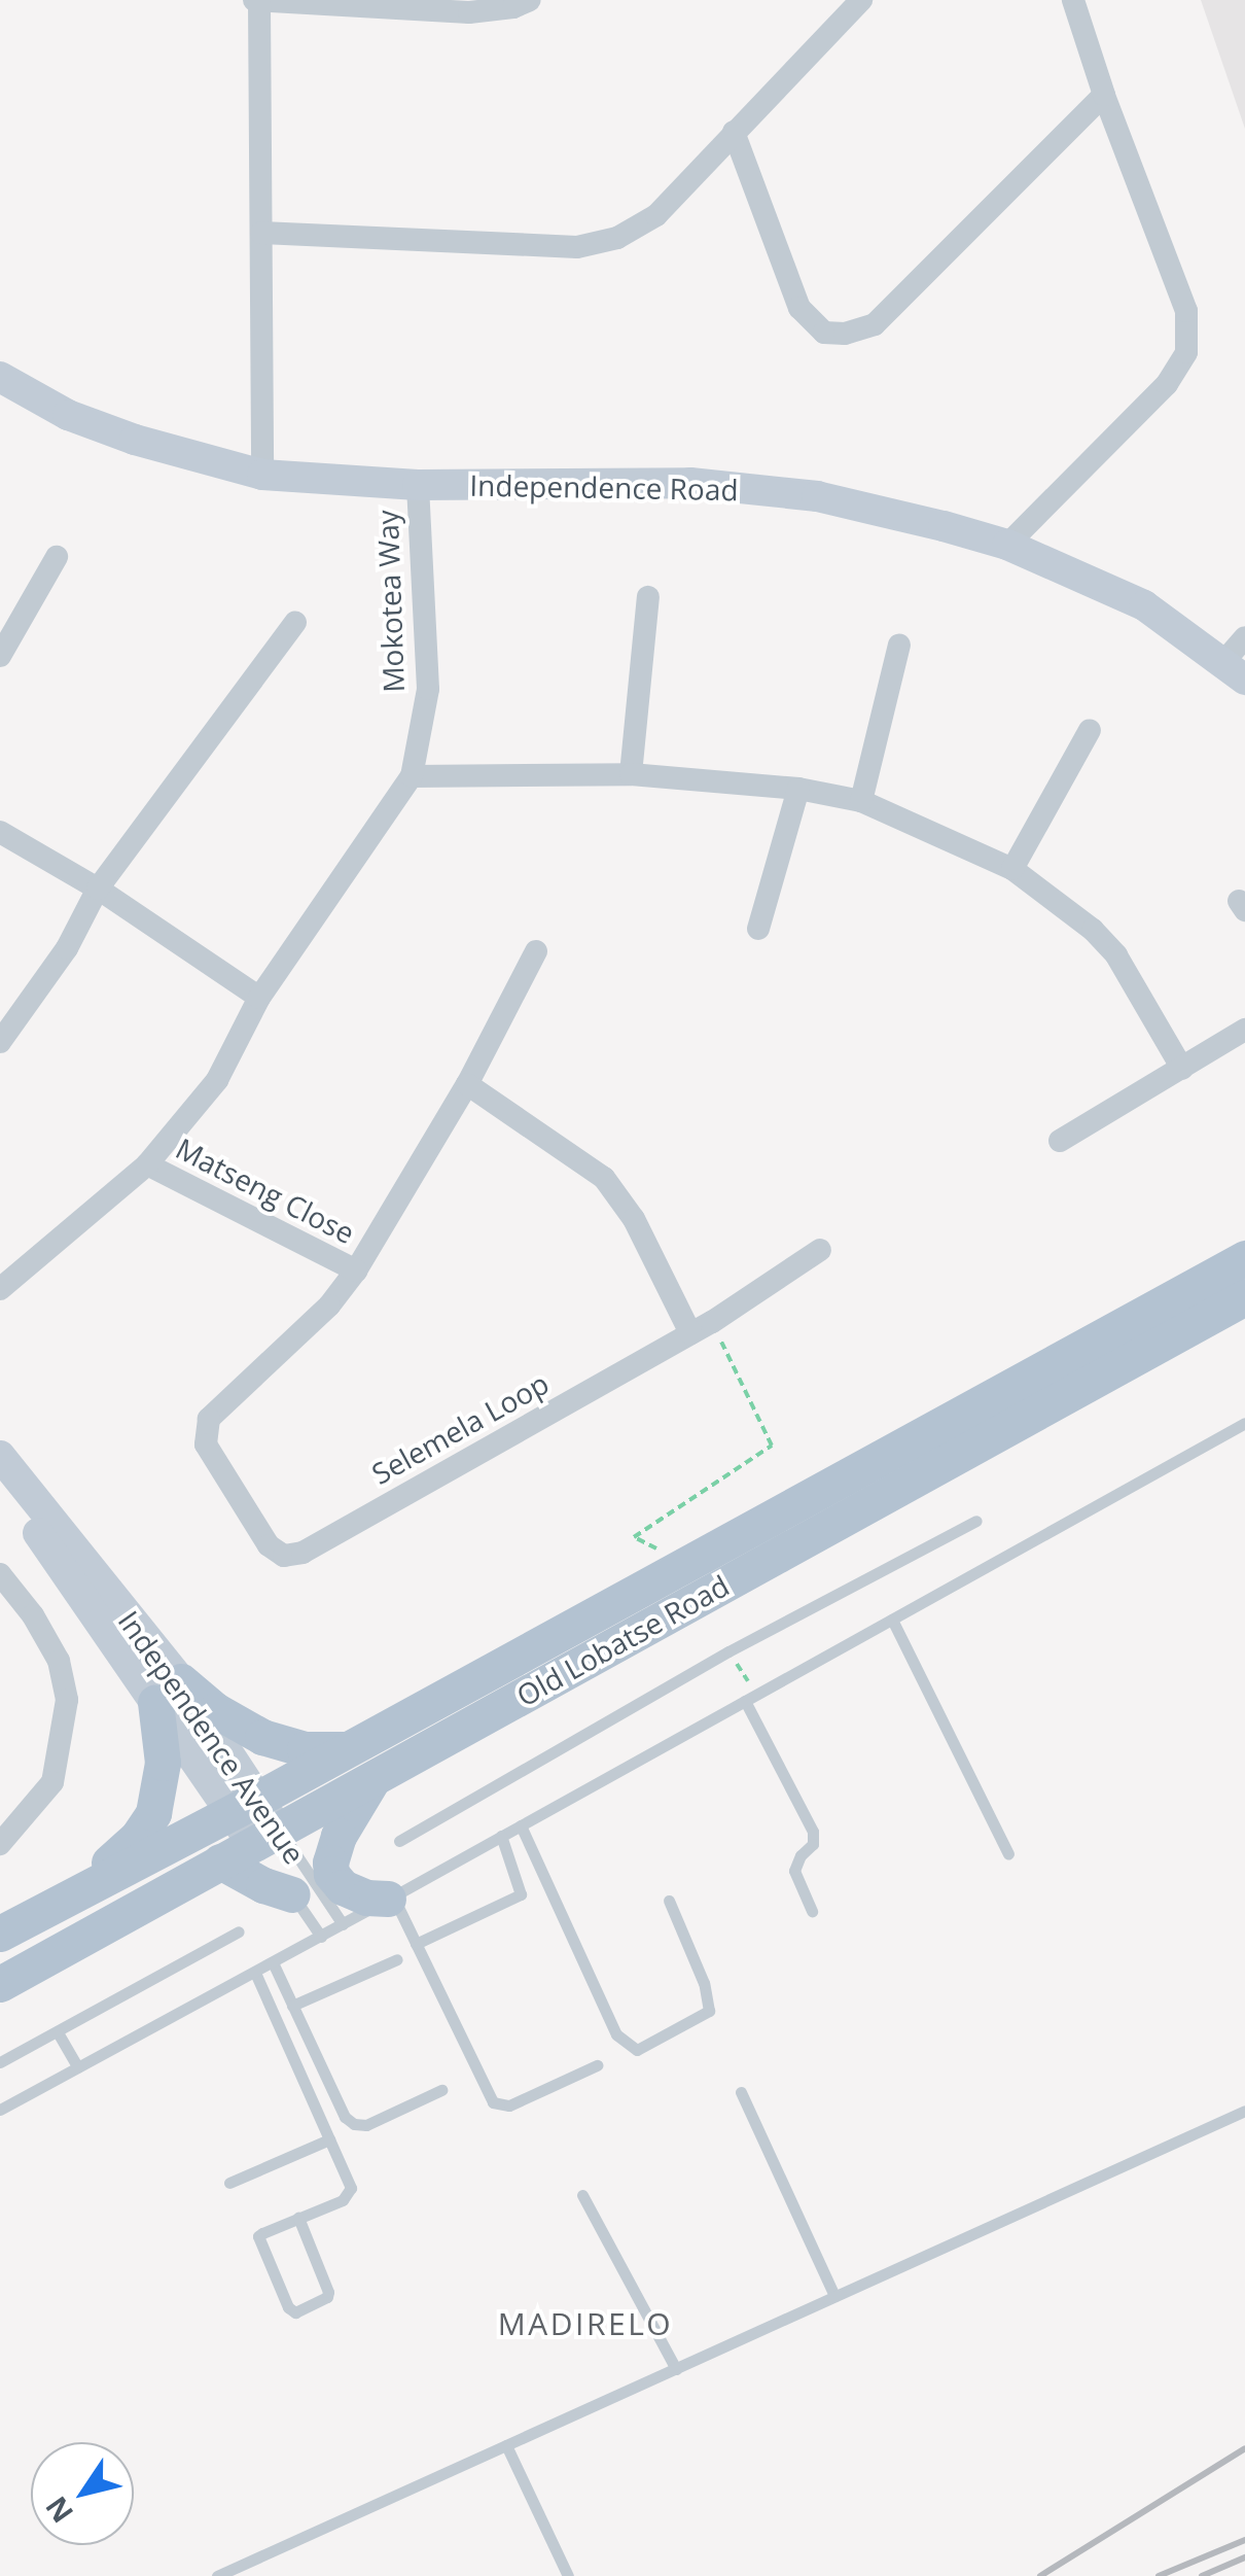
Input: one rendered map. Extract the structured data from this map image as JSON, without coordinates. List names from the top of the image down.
{
  "streets": {
    "main road": ["Old Lobatse Road"],
    "street": [
      "Independence Road",
      "Mokotea Way",
      "Matseng Close",
      "Selemela Loop",
      "Independence Avenue"
    ]
  },
  "crossings": [
    ["Independence Road", "Mokotea Way"],
    ["Matseng Close", "Selemela Loop"],
    ["Old Lobatse Road", "Independence Avenue"]
  ],
  "districts": ["MADIRELO"],
  "north": "bottom left"
}
